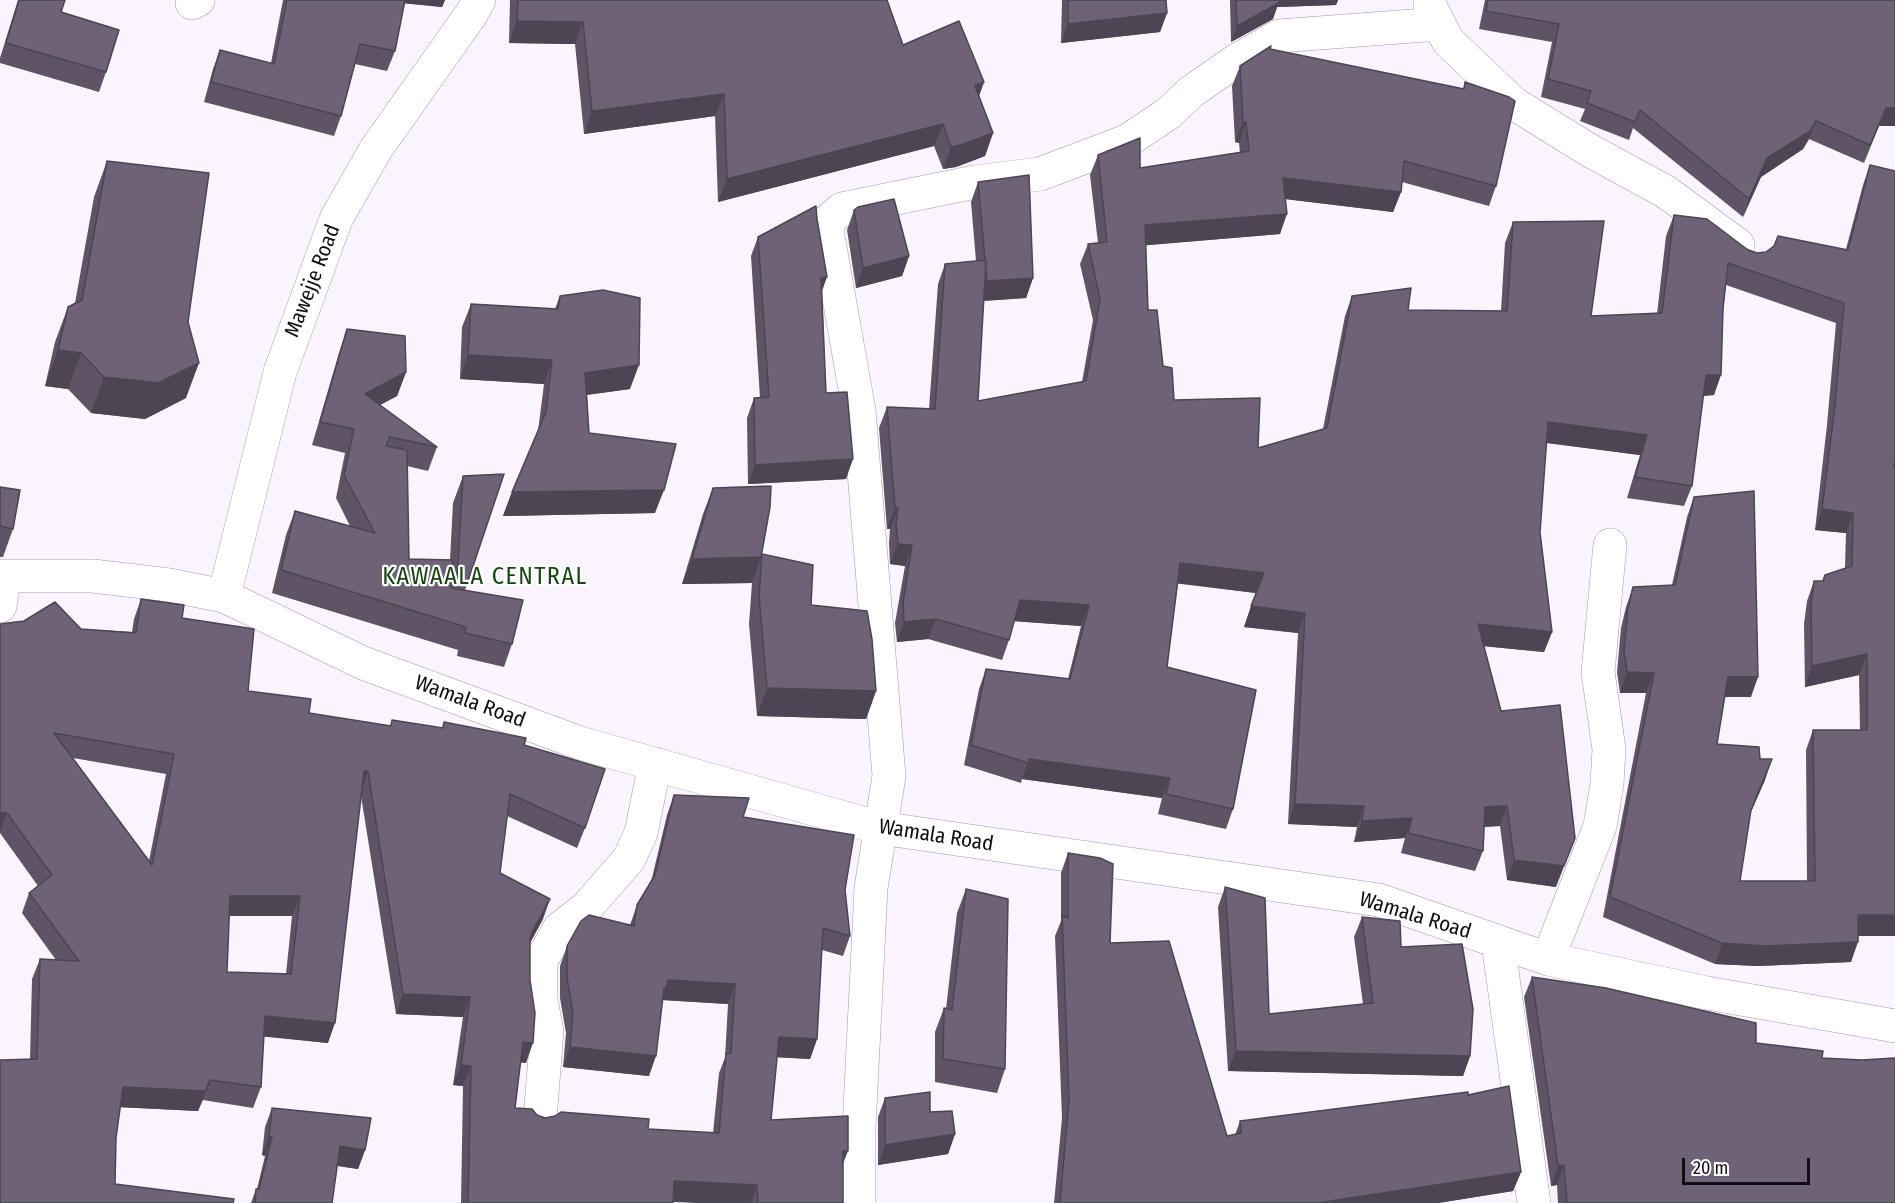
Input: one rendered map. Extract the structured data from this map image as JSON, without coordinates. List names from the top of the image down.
{
  "streets": {
    "street": ["Mawejje Road", "Wamala Road"]
  },
  "crossings": [
    ["Mawejje Road", "Wamala Road"]
  ],
  "districts": ["KAWAALA CENTRAL"],
  "scale_bar": "20 m"
}
